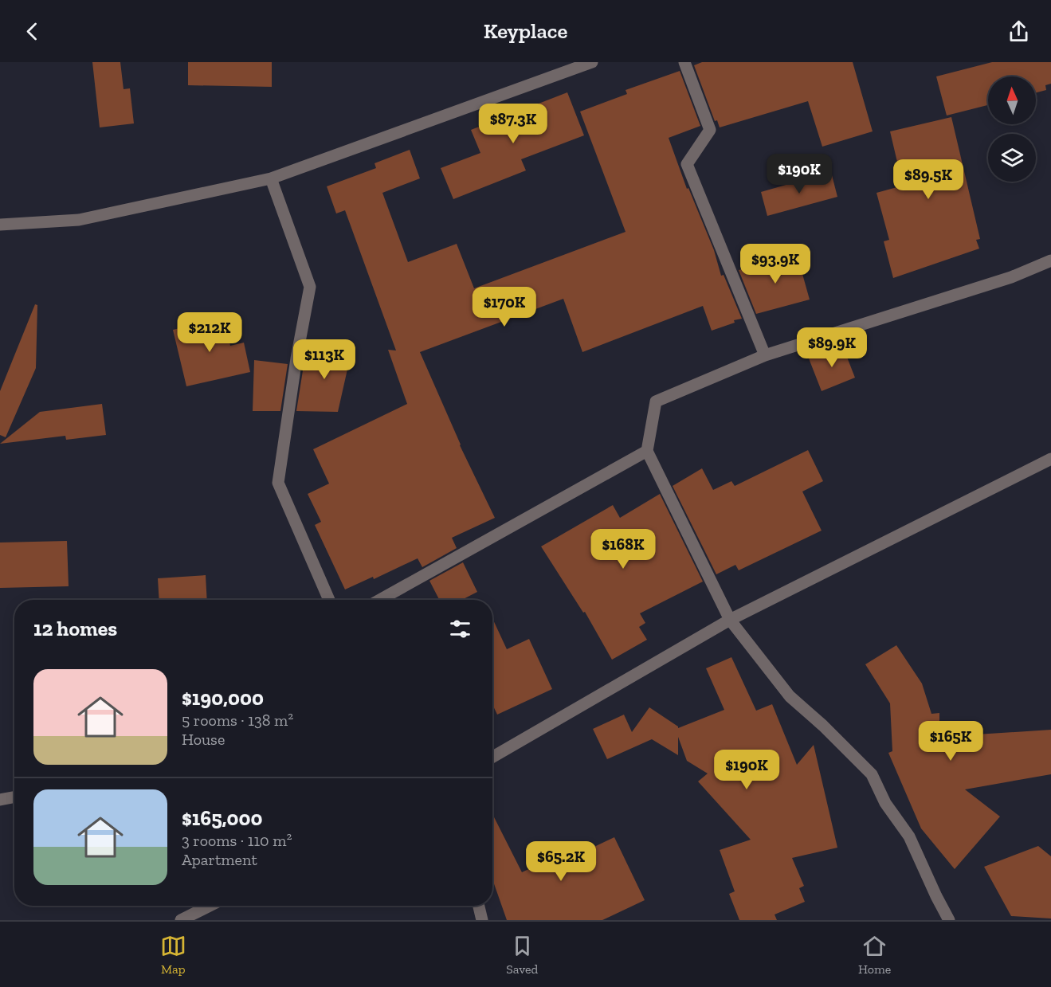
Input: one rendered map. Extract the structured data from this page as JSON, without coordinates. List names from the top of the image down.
{
  "north": "top",
  "page": {
    "header": "Keyplace",
    "price": [
      "$87.3K",
      "$190K",
      "$89.5K",
      "$93.9K",
      "$170K",
      "$212K",
      "$89.9K",
      "$113K",
      "$168K",
      "$165K",
      "$190K",
      "$65.2K"
    ],
    "heading": "12 homes",
    "list": [
      {
        "name": "$190,000",
        "note": "5 rooms · 138 m² · House"
      },
      {
        "name": "$165,000",
        "note": "3 rooms · 110 m² · Apartment"
      }
    ],
    "tabs": ["Map", "Saved", "Home"]
  }
}
